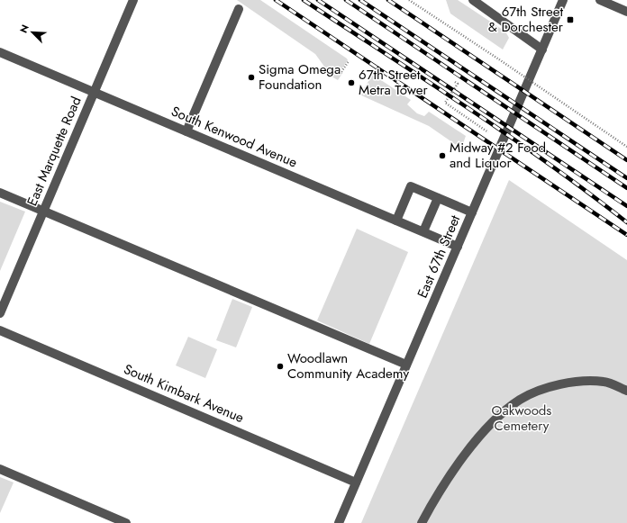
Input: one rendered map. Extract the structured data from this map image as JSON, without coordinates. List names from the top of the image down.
{
  "streets": {
    "street": [
      "South Kenwood Avenue",
      "East Marquette Road",
      "East 67th Street",
      "South Kimbark Avenue"
    ]
  },
  "crossings": [
    ["South Kenwood Avenue", "East Marquette Road"],
    ["South Kenwood Avenue", "East 67th Street"],
    ["East 67th Street", "South Kimbark Avenue"]
  ],
  "parks": ["Oakwoods Cemetery"],
  "places": {
    "transit": ["67th Street & Dorchester"],
    "other": [
      "Sigma Omega Foundation",
      "67th Street Metra Tower",
      "Midway #2 Food and Liquor",
      "Woodlawn Community Academy"
    ]
  },
  "north": "top left"
}
